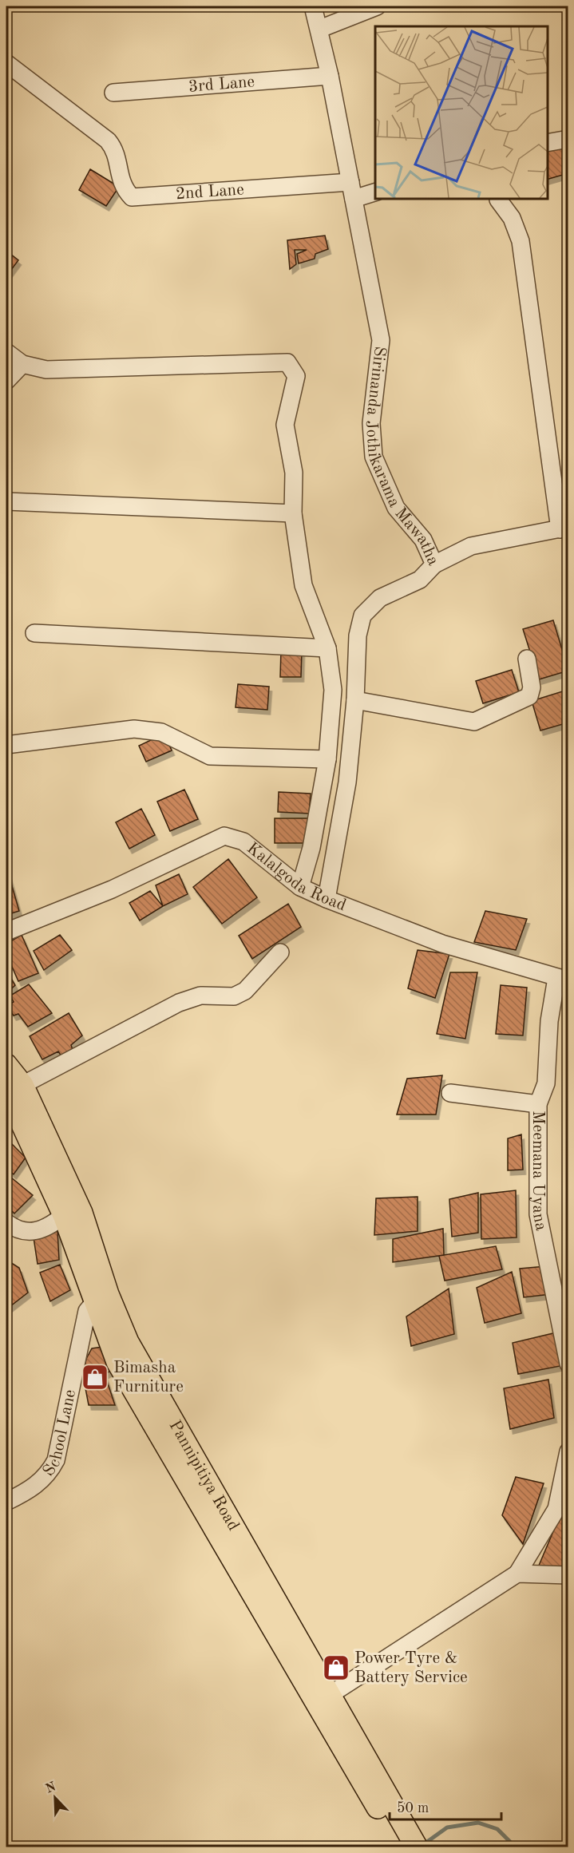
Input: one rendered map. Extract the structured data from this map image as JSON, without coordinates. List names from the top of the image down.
{
  "streets": {
    "main road": ["Pannipitiya Road"],
    "street": [
      "3rd Lane",
      "2nd Lane",
      "Sirinanda Jothikarama Mawatha",
      "Kalalgoda Road",
      "Meemana Uyana",
      "School Lane"
    ]
  },
  "crossings": [
    ["3rd Lane", "Sirinanda Jothikarama Mawatha"],
    ["2nd Lane", "Sirinanda Jothikarama Mawatha"],
    ["Sirinanda Jothikarama Mawatha", "Kalalgoda Road"],
    ["Kalalgoda Road", "Meemana Uyana"],
    ["School Lane", "Pannipitiya Road"]
  ],
  "places": {
    "shop": ["Bimasha Furniture", "Power Tyre & Battery Service"]
  },
  "scale_bar": "50 m",
  "north": "top left"
}
